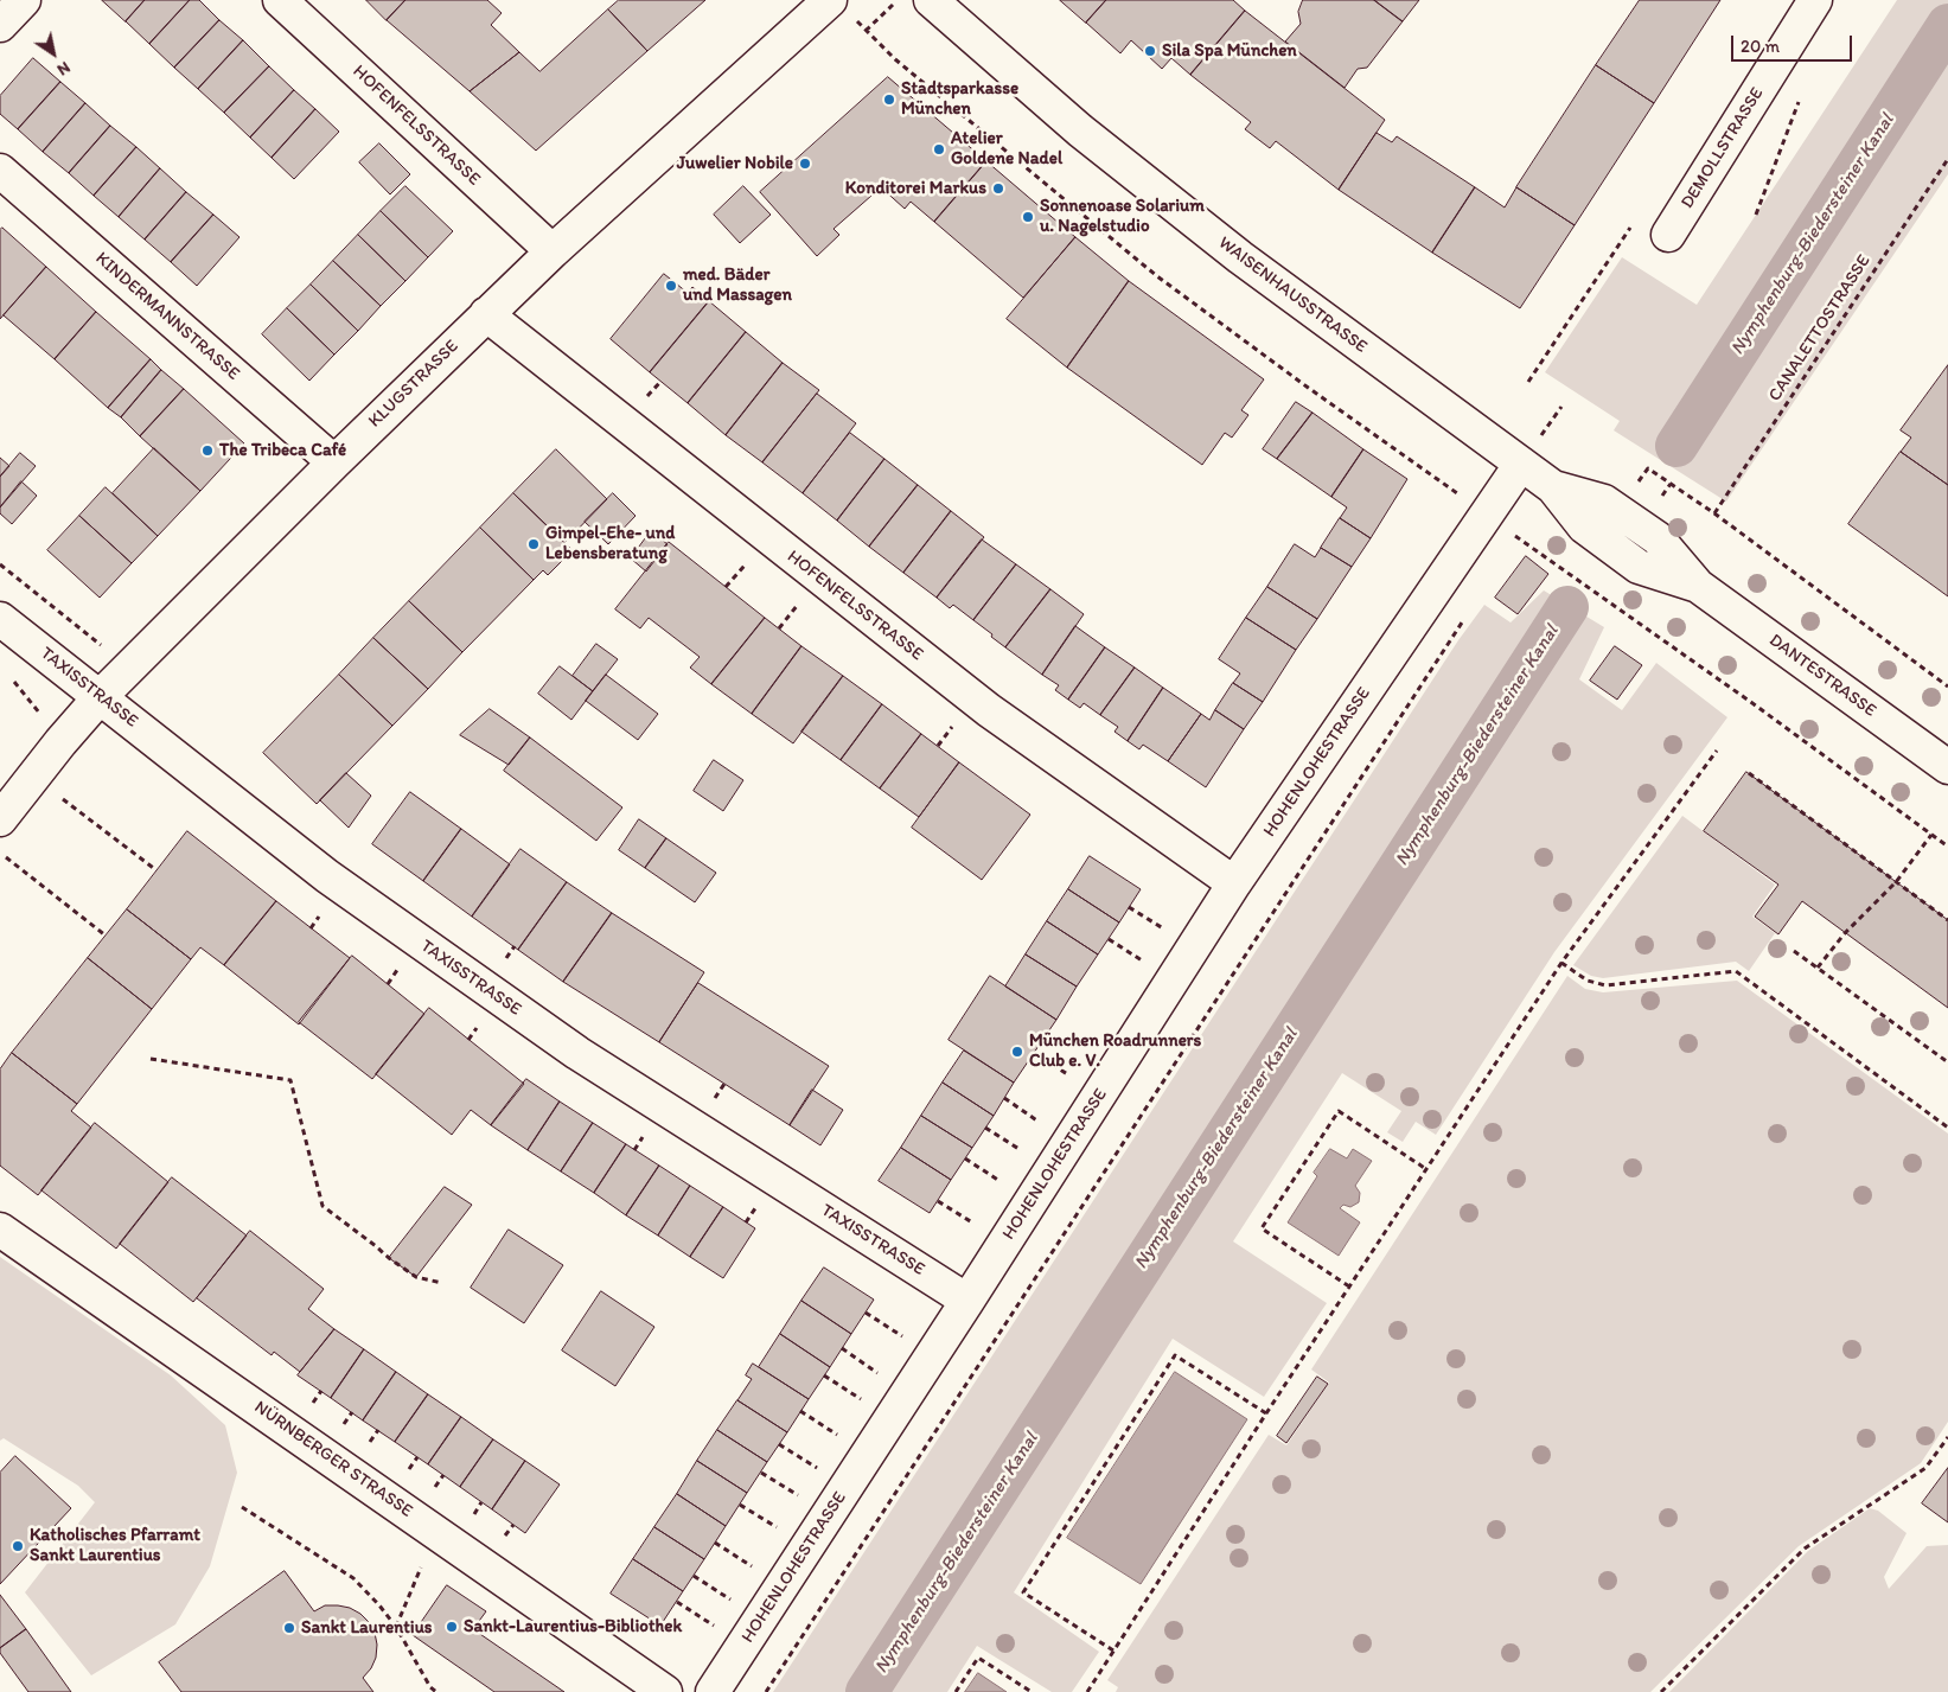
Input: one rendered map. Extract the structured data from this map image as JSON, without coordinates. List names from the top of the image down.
{
  "streets": {
    "street": [
      "HOFENFELSSTRASSE",
      "DEMOLLSTRASSE",
      "WAISENHAUSSTRASSE",
      "KINDERMANNSTRASSE",
      "KLUGSTRASSE",
      "DANTESTRASSE",
      "TAXISSTRASSE",
      "HOHENLOHESTRASSE",
      "NÜRNBERGER STRASSE"
    ],
    "path": ["CANALETTOSTRASSE"]
  },
  "crossings": [
    ["HOFENFELSSTRASSE", "KLUGSTRASSE"],
    ["HOFENFELSSTRASSE", "HOHENLOHESTRASSE"],
    ["WAISENHAUSSTRASSE", "DANTESTRASSE"],
    ["WAISENHAUSSTRASSE", "HOHENLOHESTRASSE"],
    ["KINDERMANNSTRASSE", "KLUGSTRASSE"],
    ["KLUGSTRASSE", "TAXISSTRASSE"],
    ["TAXISSTRASSE", "HOHENLOHESTRASSE"]
  ],
  "water": ["Nymphenburg-Biedersteiner Kanal"],
  "places": [
    "Sila Spa München",
    "Stadtsparkasse München",
    "Atelier Goldene Nadel",
    "Juwelier Nobile",
    "Konditorei Markus",
    "Sonnenoase Solarium u. Nagelstudio",
    "med. Bäder und Massagen",
    "The Tribeca Café",
    "Gimpel-Ehe- und Lebensberatung",
    "München Roadrunners Club e. V.",
    "Katholisches Pfarramt Sankt Laurentius",
    "Sankt-Laurentius-Bibliothek",
    "Sankt Laurentius"
  ],
  "scale_bar": "20 m",
  "north": "bottom right"
}
